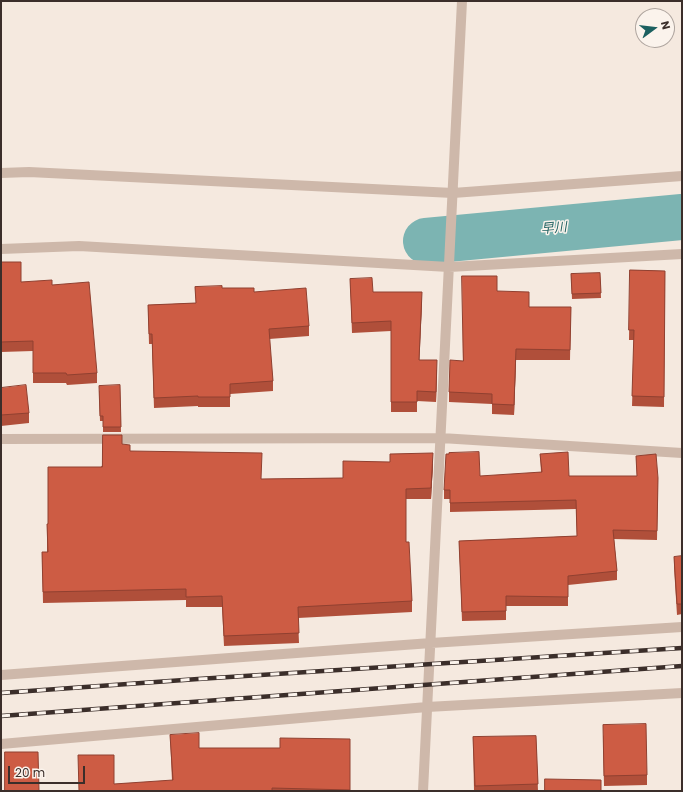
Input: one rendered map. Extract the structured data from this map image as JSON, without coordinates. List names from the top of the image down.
{
  "water": ["早川"],
  "scale_bar": "20 m",
  "north": "right"
}
